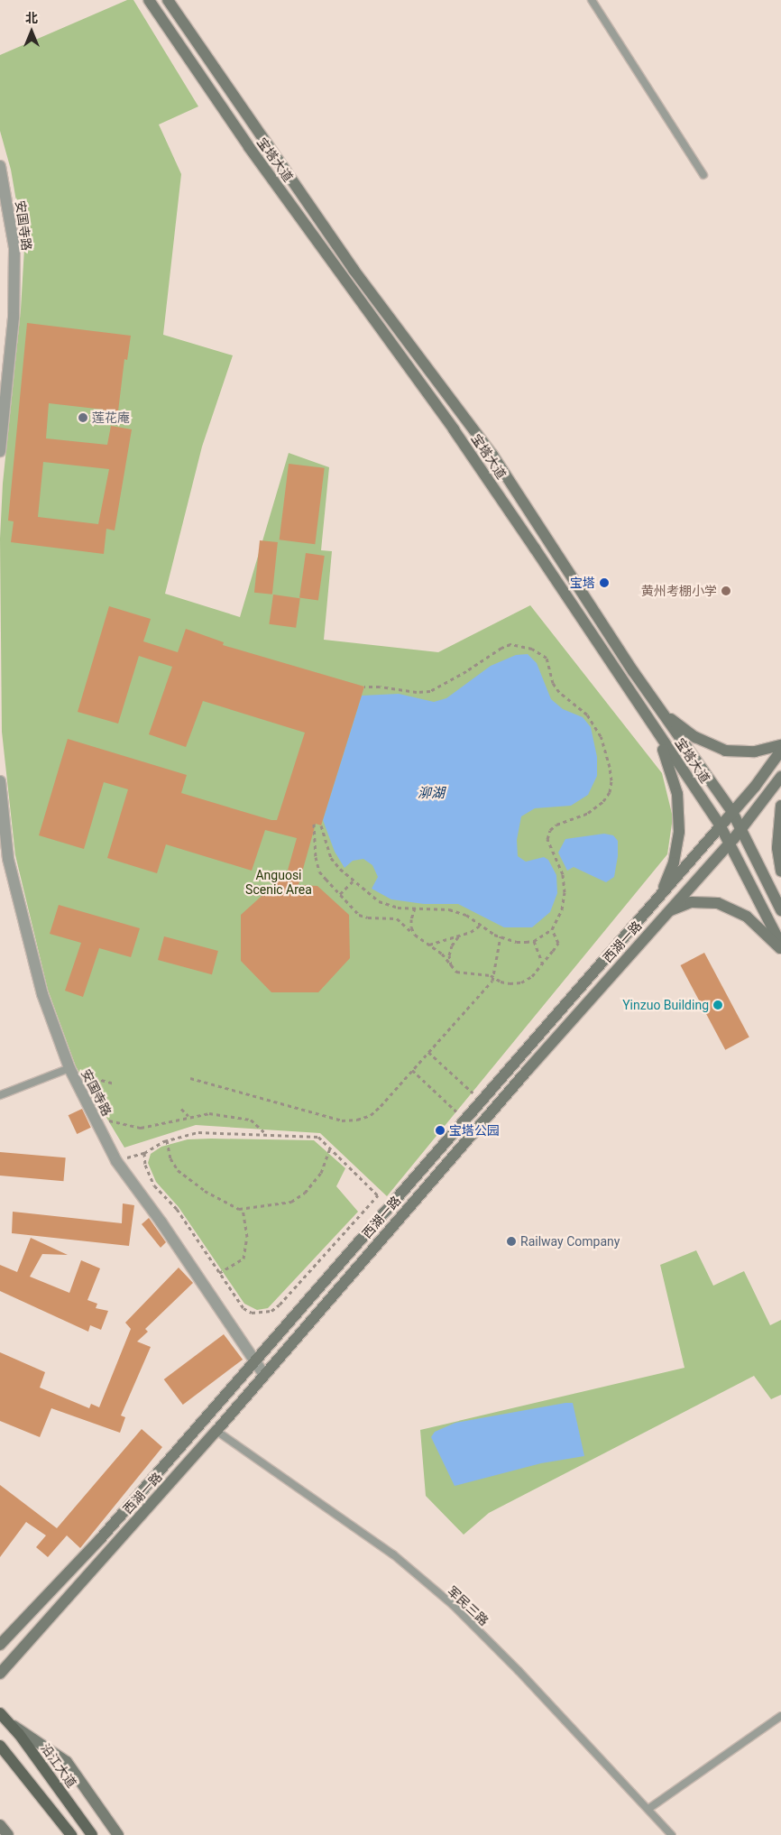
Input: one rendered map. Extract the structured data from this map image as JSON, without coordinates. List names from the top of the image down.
{
  "streets": {
    "main road": ["宝塔大道", "西湖一路", "沿江大道"],
    "street": ["安国寺路"],
    "lane": ["军民三路"]
  },
  "crossings": [
    ["宝塔大道", "西湖一路"],
    ["安国寺路", "西湖一路"],
    ["西湖一路", "军民三路"]
  ],
  "water": ["泖湖"],
  "parks": ["Anguosi Scenic Area"],
  "places": [
    "莲花庵",
    "宝塔",
    "黄州考棚小学",
    "Yinzuo Building",
    "宝塔公园",
    "Railway Company"
  ],
  "north": "top"
}
